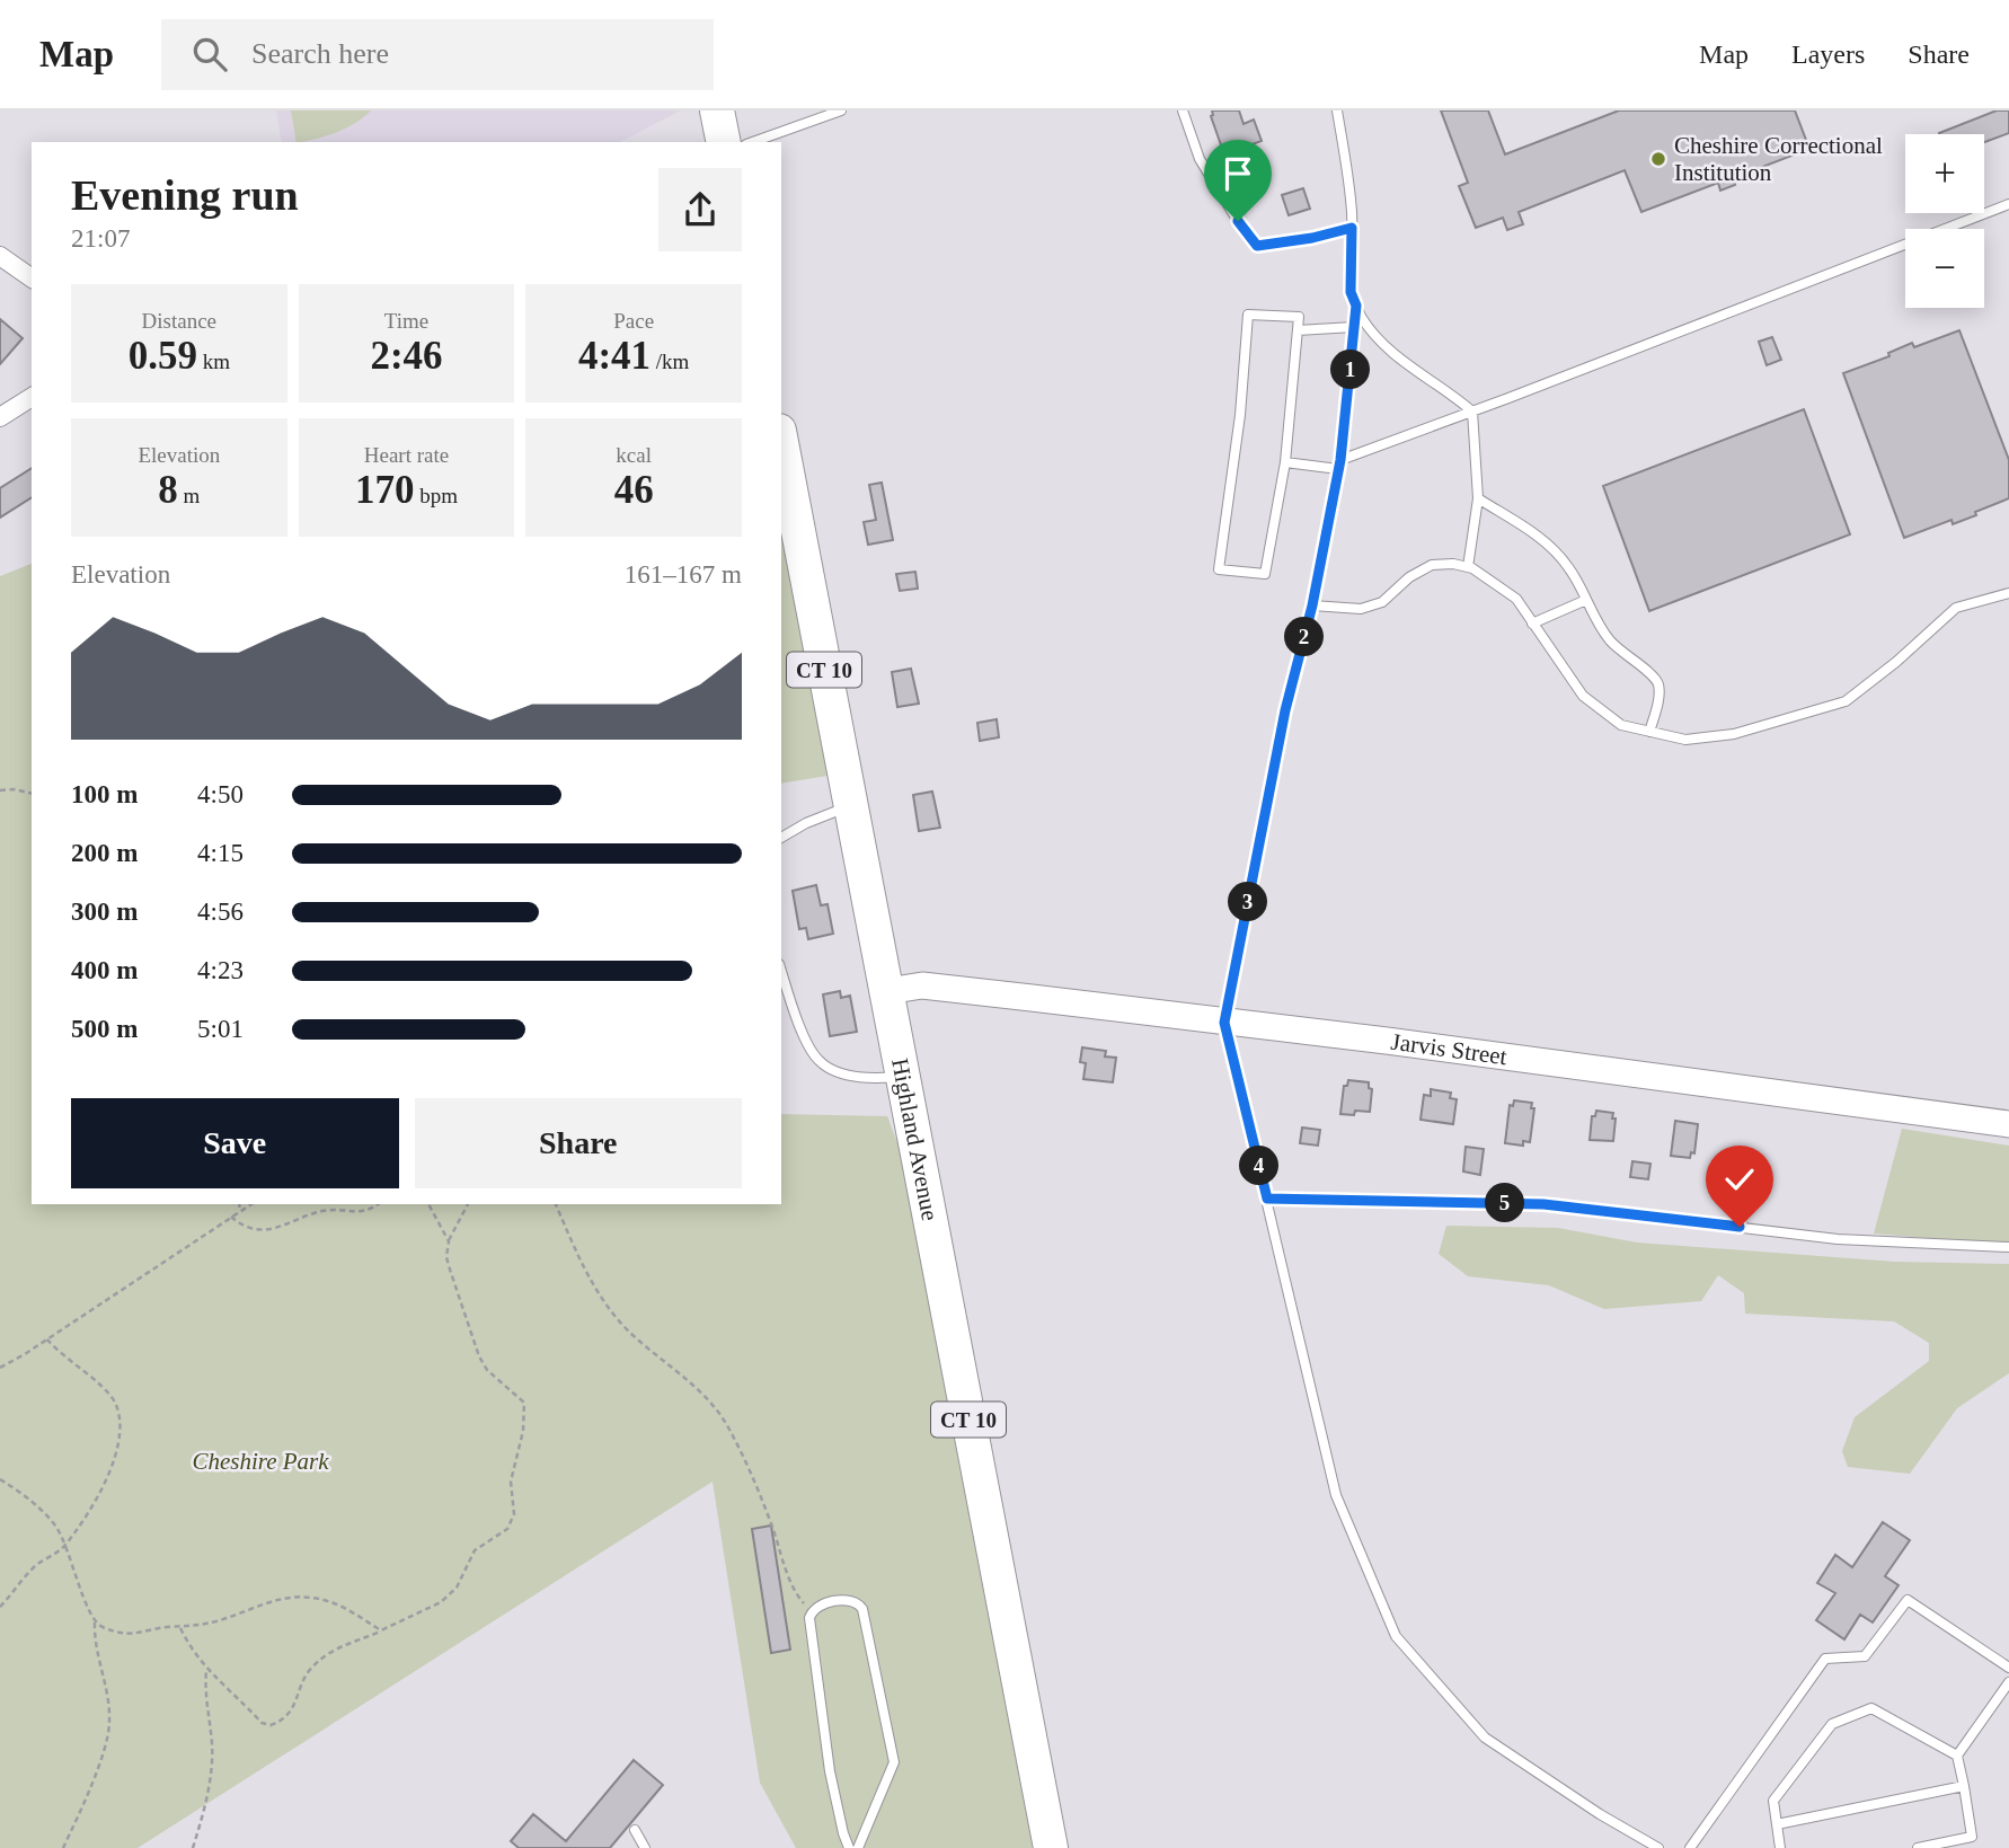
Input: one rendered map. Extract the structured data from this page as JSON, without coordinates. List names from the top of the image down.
{
  "streets": {
    "highway": ["CT 10", "Highland Avenue"],
    "street": ["Jarvis Street"]
  },
  "crossings": [
    ["Jarvis Street", "Highland Avenue"]
  ],
  "parks": ["Cheshire Park"],
  "places": ["Cheshire Correctional Institution"],
  "page": {
    "header": "Map",
    "search": "Search here",
    "nav": ["Map", "Layers", "Share"],
    "map_buttons": ["+", "−"],
    "heading": ["Evening run", "21:07"],
    "stats": [
      ["Distance", "0.59 km"],
      ["Time", "2:46"],
      ["Pace", "4:41 /km"],
      ["Elevation", "8 m"],
      ["Heart rate", "170 bpm"],
      ["kcal", "46"]
    ],
    "pins": [
      "1",
      "2",
      "3",
      "4",
      "5"
    ],
    "chart": ["Elevation", "161–167 m"],
    "list": [
      {
        "name": "100 m",
        "note": "4:50"
      },
      {
        "name": "200 m",
        "note": "4:15"
      },
      {
        "name": "300 m",
        "note": "4:56"
      },
      {
        "name": "400 m",
        "note": "4:23"
      },
      {
        "name": "500 m",
        "note": "5:01"
      }
    ],
    "buttons": ["Save", "Share"]
  }
}
